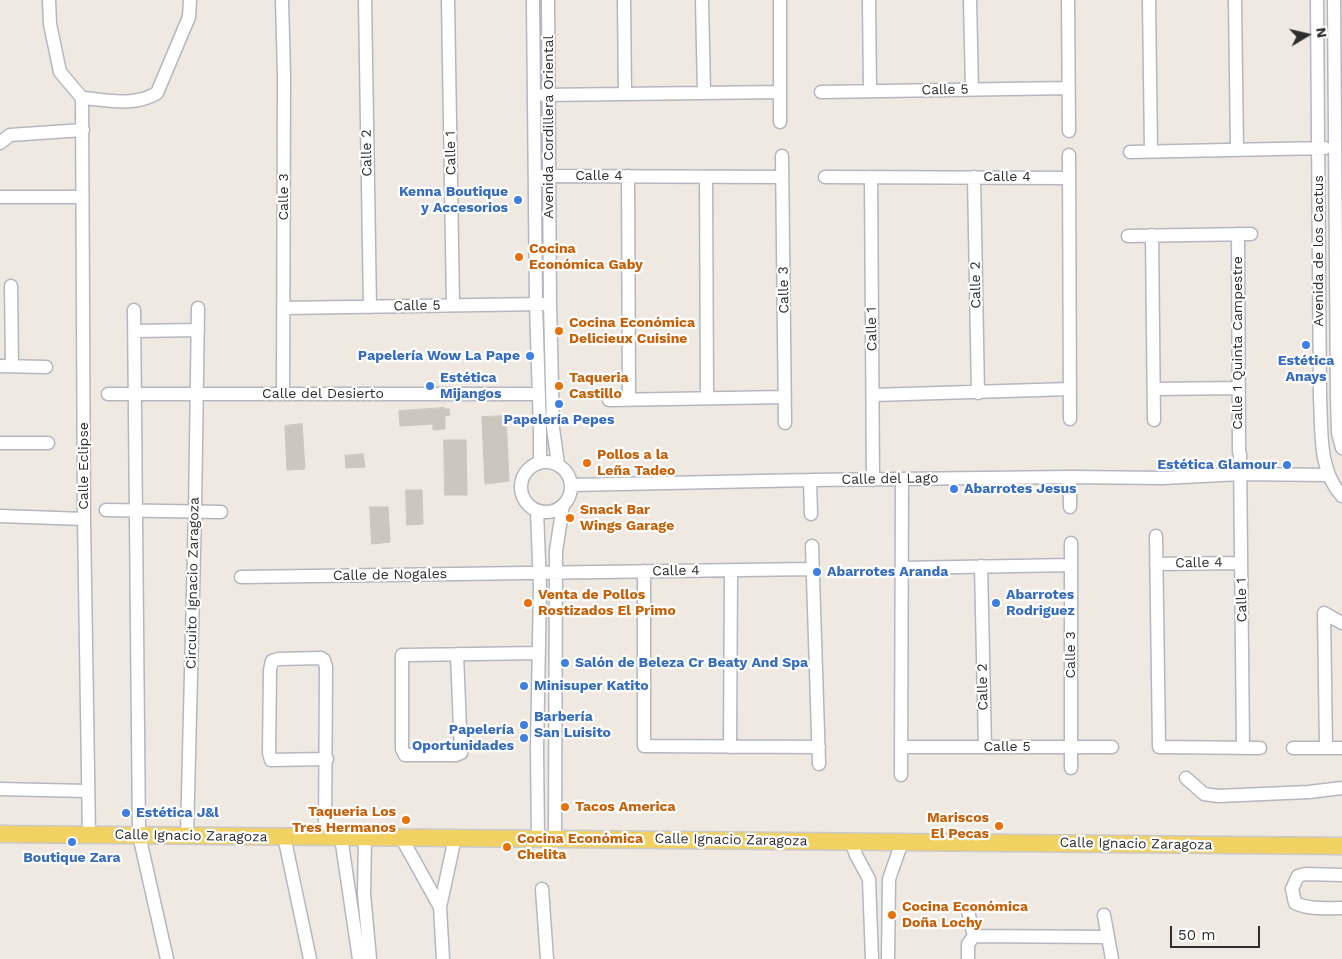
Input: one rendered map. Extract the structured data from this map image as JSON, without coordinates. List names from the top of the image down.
{
  "streets": {
    "main road": ["Calle Ignacio Zaragoza"],
    "street": [
      "Calle 5",
      "Avenida Cordillera Oriental",
      "Calle 2",
      "Calle 1",
      "Calle 4",
      "Calle 3",
      "Avenida de los Cactus",
      "Calle 1 Quinta Campestre",
      "Calle del Desierto",
      "Calle Eclipse",
      "Calle del Lago",
      "Calle de Nogales",
      "Circuito Ignacio Zaragoza"
    ]
  },
  "crossings": [
    ["Calle 5", "Avenida Cordillera Oriental"],
    ["Calle 5", "Calle 2"],
    ["Calle 5", "Calle 1"],
    ["Calle 5", "Calle 3"],
    ["Avenida Cordillera Oriental", "Calle 4"],
    ["Avenida Cordillera Oriental", "Calle del Desierto"],
    ["Avenida Cordillera Oriental", "Calle del Lago"],
    ["Calle 2", "Calle 4"],
    ["Calle 1", "Calle 4"],
    ["Calle 1", "Calle 1 Quinta Campestre"],
    ["Calle 1", "Calle del Lago"],
    ["Calle 4", "Calle 3"],
    ["Calle 4", "Calle de Nogales"],
    ["Calle 3", "Calle del Desierto"],
    ["Avenida de los Cactus", "Calle del Lago"],
    ["Calle del Desierto", "Circuito Ignacio Zaragoza"],
    ["Calle Eclipse", "Calle Ignacio Zaragoza"],
    ["Circuito Ignacio Zaragoza", "Calle Ignacio Zaragoza"]
  ],
  "places": [
    "Kenna Boutique y Accesorios",
    "Cocina Económica Gaby",
    "Cocina Económica Delicieux Cuisine",
    "Estética Anays",
    "Papelería Wow La Pape",
    "Estética Mijangos",
    "Taqueria Castillo",
    "Papelería Pepes",
    "Pollos a la Leña Tadeo",
    "Estética Glamour",
    "Abarrotes Jesus",
    "Snack Bar Wings Garage",
    "Abarrotes Aranda",
    "Venta de Pollos Rostizados El Primo",
    "Abarrotes Rodriguez",
    "Salón de Beleza Cr Beaty And Spa",
    "Minisuper Katito",
    "Barbería San Luisito",
    "Papelería Oportunidades",
    "Tacos America",
    "Estética J&l",
    "Taqueria Los Tres Hermanos",
    "Mariscos El Pecas",
    "Boutique Zara",
    "Cocina Económica Chelita",
    "Cocina Económica Doña Lochy"
  ],
  "scale_bar": "50 m",
  "north": "right"
}
